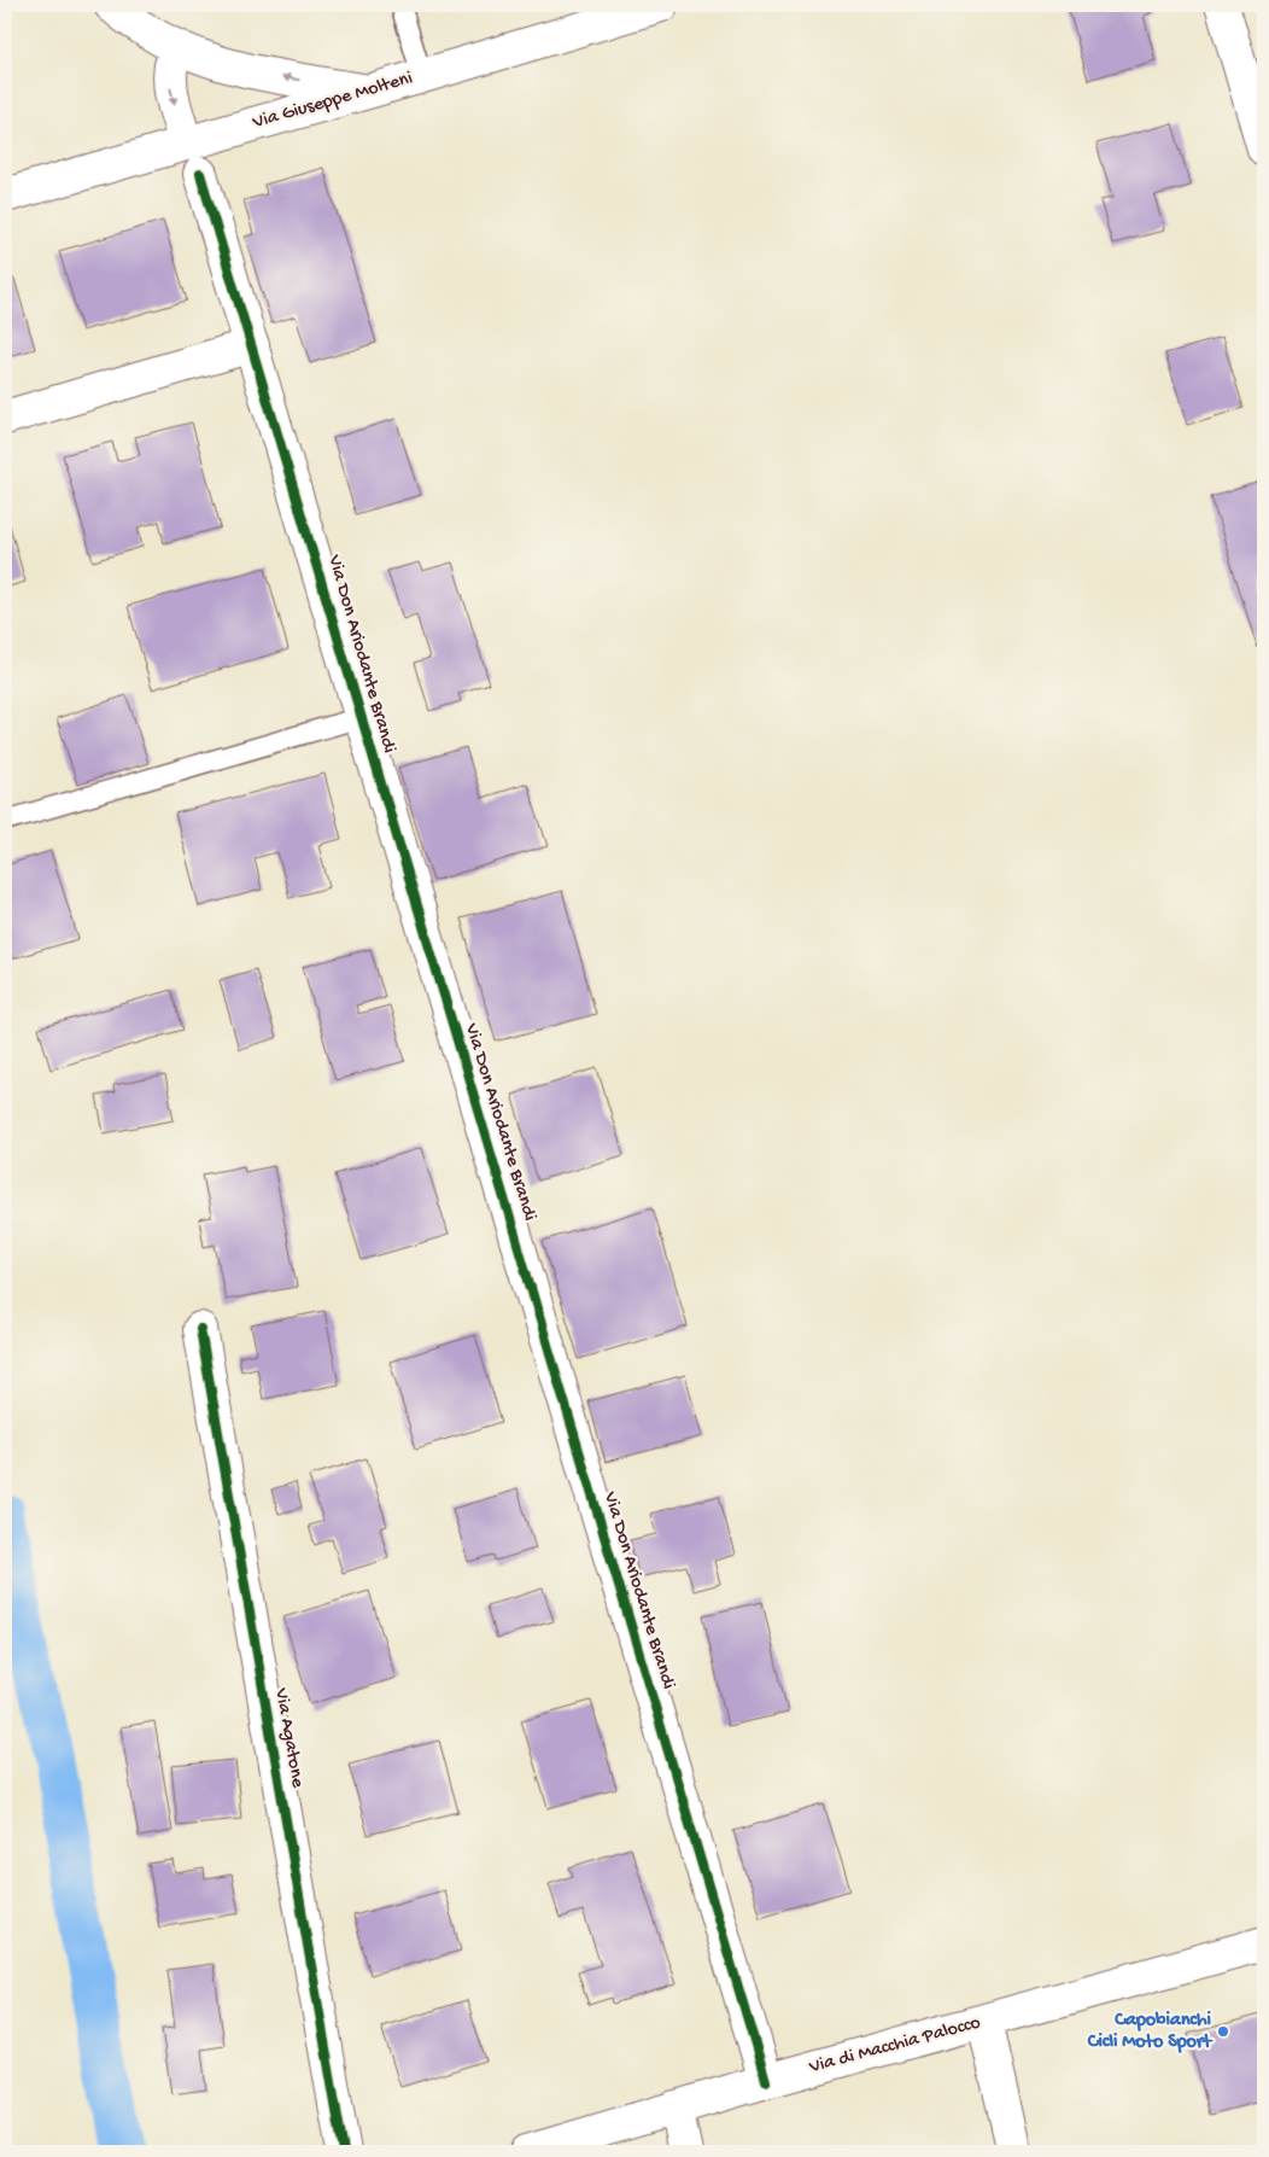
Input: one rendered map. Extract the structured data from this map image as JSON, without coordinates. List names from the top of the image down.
{
  "streets": {
    "street": [
      "Via Giuseppe Molteni",
      "Via Don Ariodante Brandi",
      "Via Agatone",
      "Via di Macchia Palocco"
    ]
  },
  "crossings": [
    ["Via Don Ariodante Brandi", "Via di Macchia Palocco"]
  ],
  "places": ["Capobianchi Cicli Moto Sport"]
}
